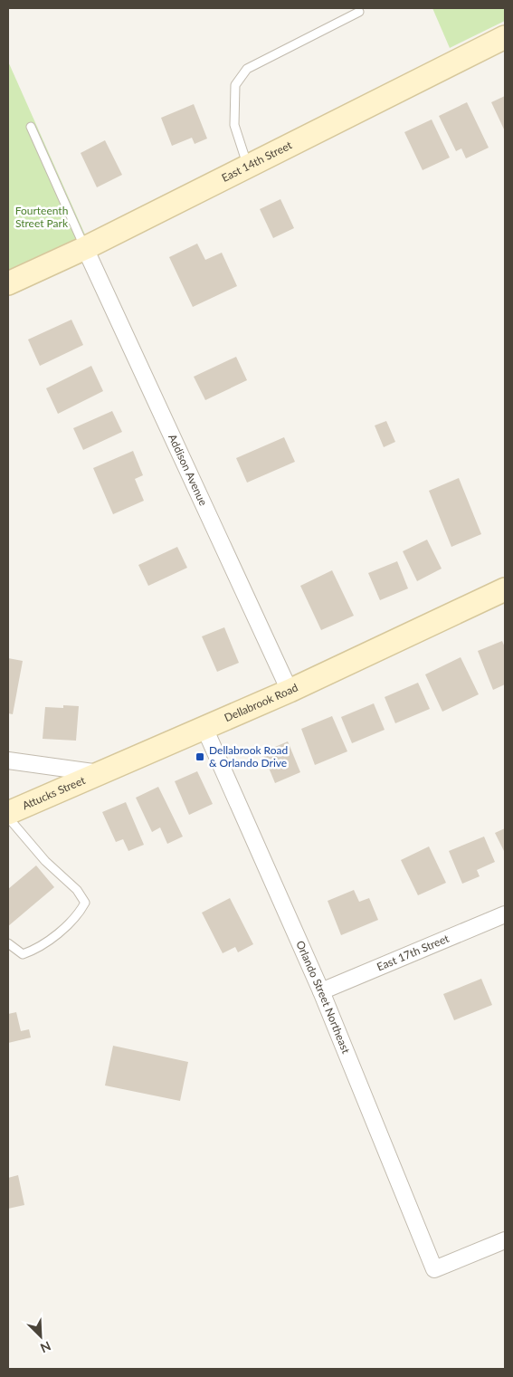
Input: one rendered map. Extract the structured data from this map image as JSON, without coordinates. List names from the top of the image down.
{
  "streets": {
    "main road": ["East 14th Street", "Dellabrook Road", "Attucks Street"],
    "street": ["Addison Avenue", "East 17th Street", "Orlando Street Northeast"]
  },
  "crossings": [
    ["East 14th Street", "Addison Avenue"],
    ["Addison Avenue", "Dellabrook Road"],
    ["Dellabrook Road", "Attucks Street"],
    ["Dellabrook Road", "Orlando Street Northeast"],
    ["East 17th Street", "Orlando Street Northeast"]
  ],
  "parks": ["Fourteenth Street Park"],
  "places": {
    "transit": ["Dellabrook Road & Orlando Drive"]
  },
  "north": "bottom right"
}
